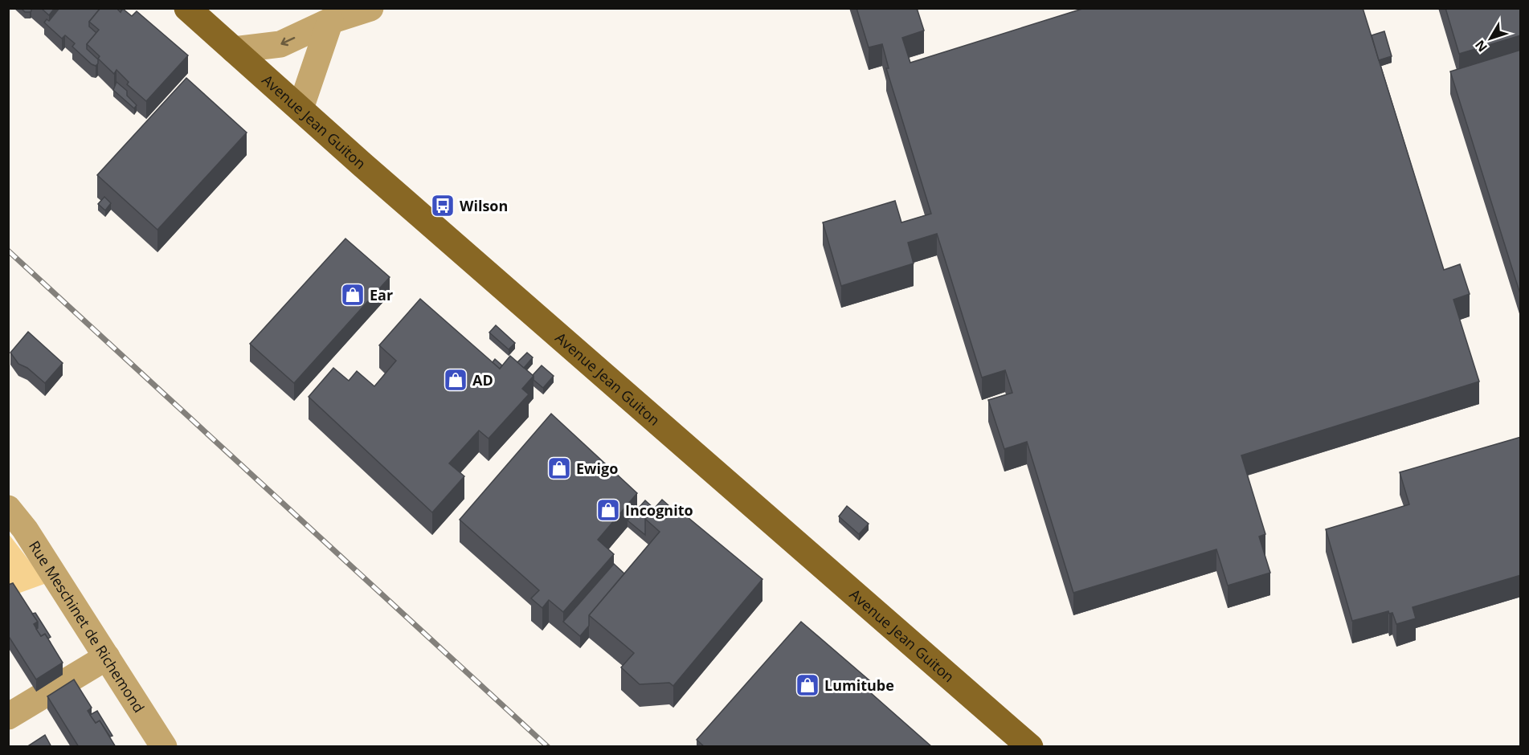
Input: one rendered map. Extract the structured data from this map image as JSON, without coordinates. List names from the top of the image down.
{
  "streets": {
    "main road": ["Avenue Jean Guiton"],
    "street": ["Rue Meschinet de Richemond"]
  },
  "places": {
    "bus stop": ["Wilson"],
    "shop": [
      "Ear",
      "AD",
      "Ewigo",
      "Incognito",
      "Lumitube"
    ]
  },
  "north": "bottom left"
}
